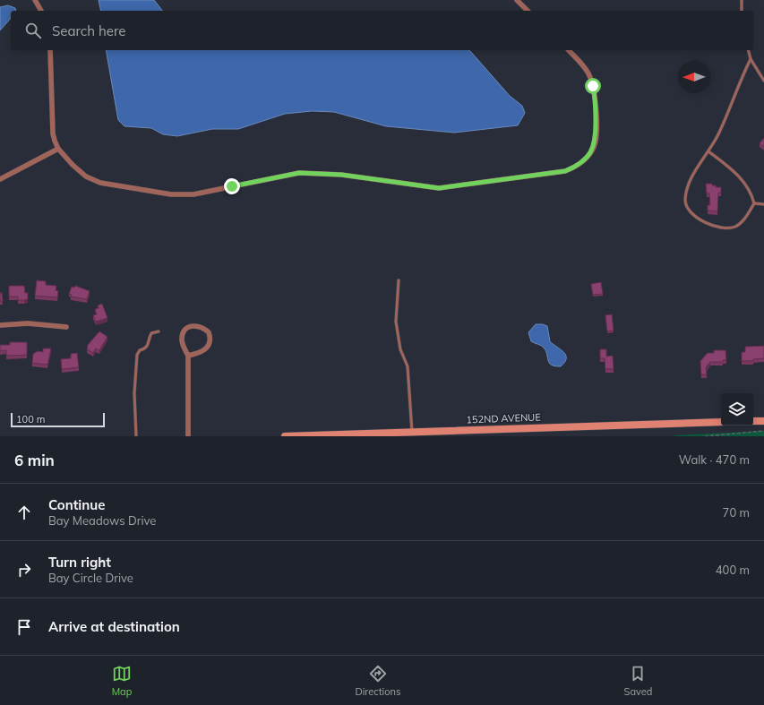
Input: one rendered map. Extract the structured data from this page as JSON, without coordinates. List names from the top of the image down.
{
  "streets": {
    "street": ["152ND AVENUE"]
  },
  "scale_bar": "100 m",
  "north": "left",
  "page": {
    "search": "Search here",
    "scale": "100 m",
    "heading": ["6 min", "Walk · 470 m"],
    "list": [
      ["Continue", "Bay Meadows Drive", "70 m"],
      ["Turn right", "Bay Circle Drive", "400 m"],
      "Arrive at destination"
    ],
    "nav": ["Map", "Directions", "Saved"]
  }
}
